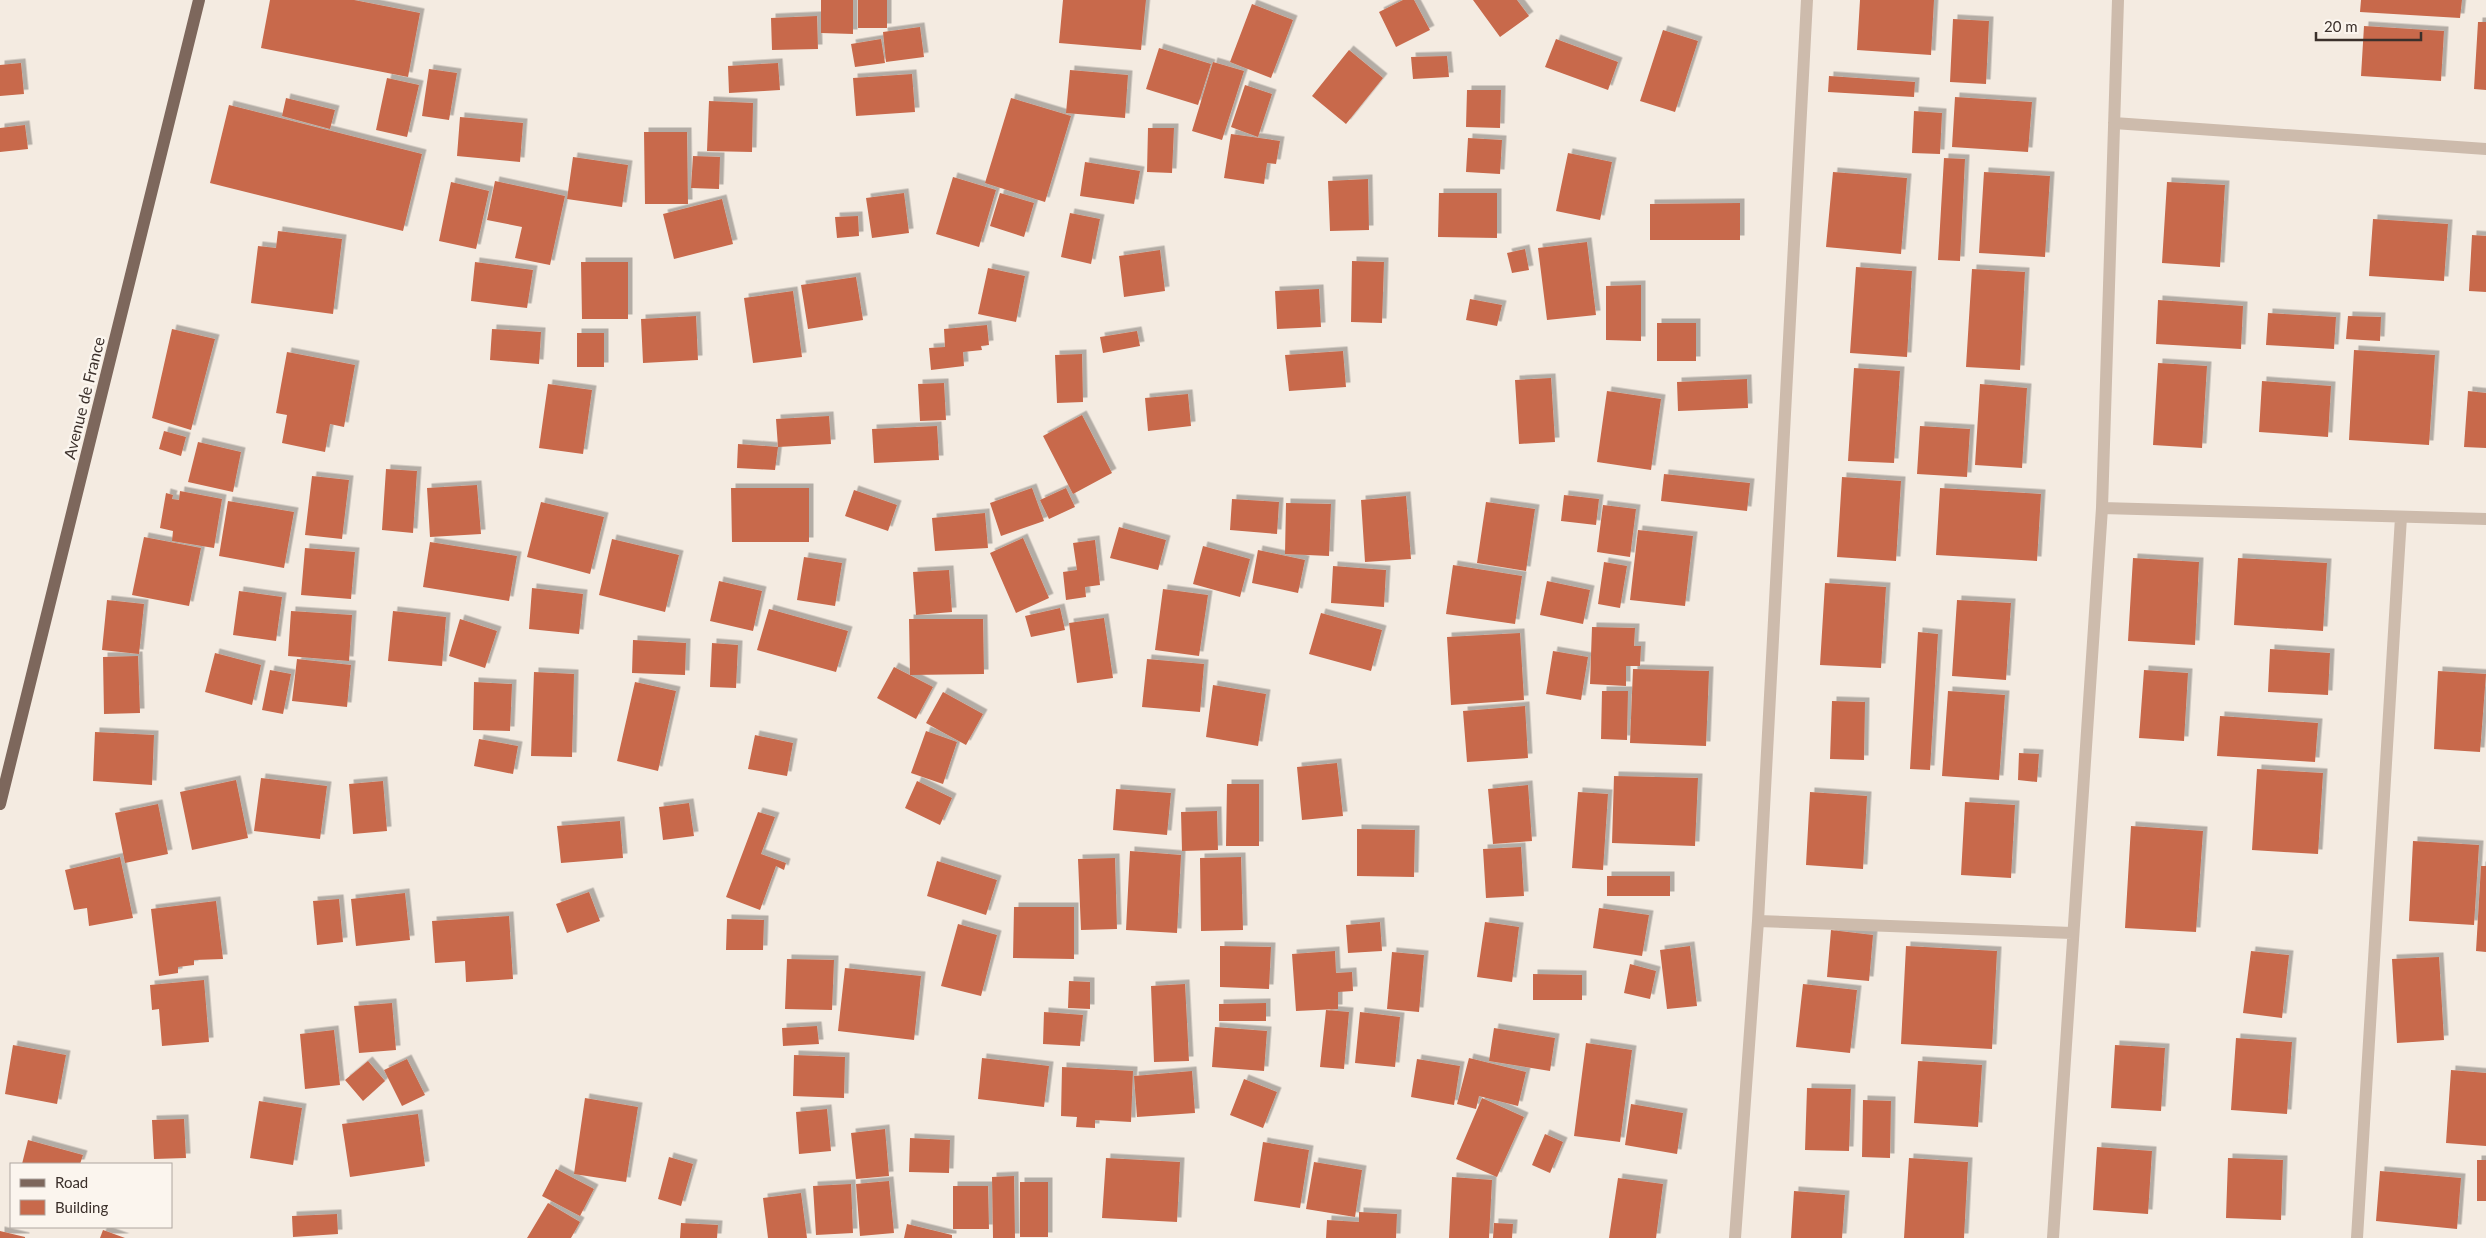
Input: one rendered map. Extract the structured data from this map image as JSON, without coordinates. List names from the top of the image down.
{
  "streets": {
    "main road": ["Avenue de France"]
  },
  "legend": ["Road", "Building"],
  "scale_bar": "20 m"
}
